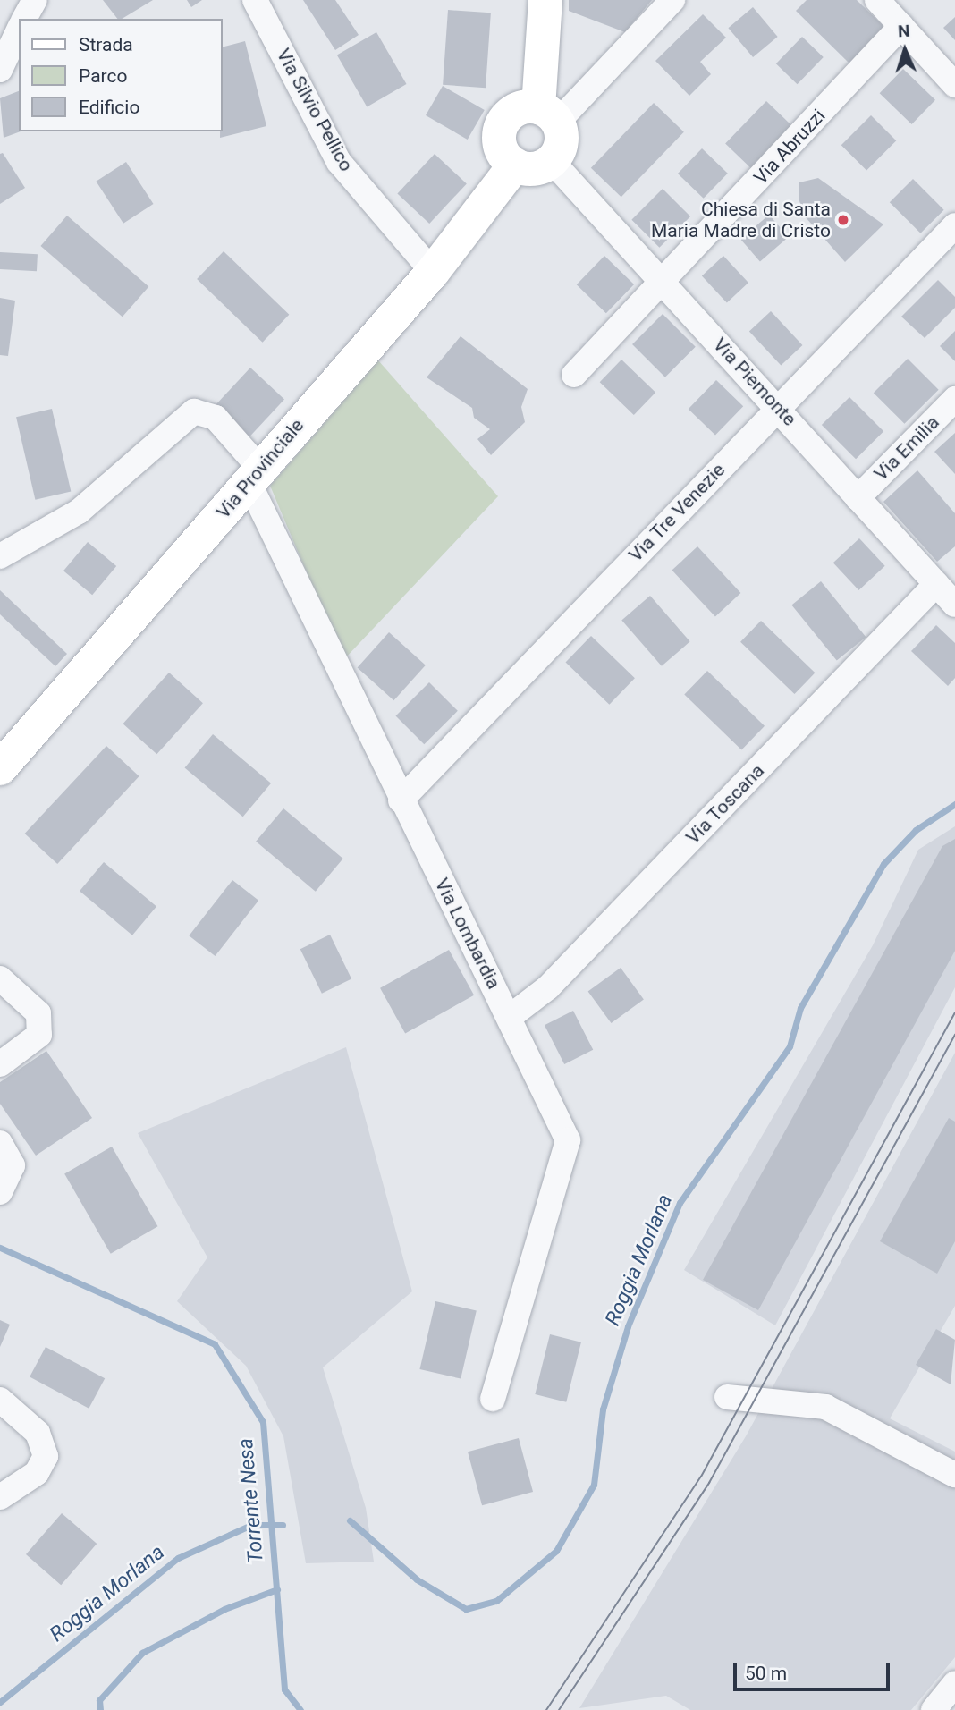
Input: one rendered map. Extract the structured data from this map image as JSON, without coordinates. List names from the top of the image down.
{
  "streets": {
    "street": [
      "Via Silvio Pellico",
      "Via Abruzzi",
      "Via Piemonte",
      "Via Emilia",
      "Via Provinciale",
      "Via Tre Venezie",
      "Via Toscana",
      "Via Lombardia"
    ]
  },
  "crossings": [
    ["Via Silvio Pellico", "Via Provinciale"],
    ["Via Abruzzi", "Via Piemonte"],
    ["Via Piemonte", "Via Emilia"],
    ["Via Piemonte", "Via Provinciale"],
    ["Via Piemonte", "Via Tre Venezie"],
    ["Via Piemonte", "Via Toscana"],
    ["Via Provinciale", "Via Lombardia"],
    ["Via Tre Venezie", "Via Lombardia"],
    ["Via Toscana", "Via Lombardia"]
  ],
  "water": ["Roggia Morlana", "Torrente Nesa"],
  "places": ["Chiesa di Santa Maria Madre di Cristo"],
  "legend": ["Strada", "Parco", "Edificio"],
  "scale_bar": "50 m",
  "north": "top"
}
